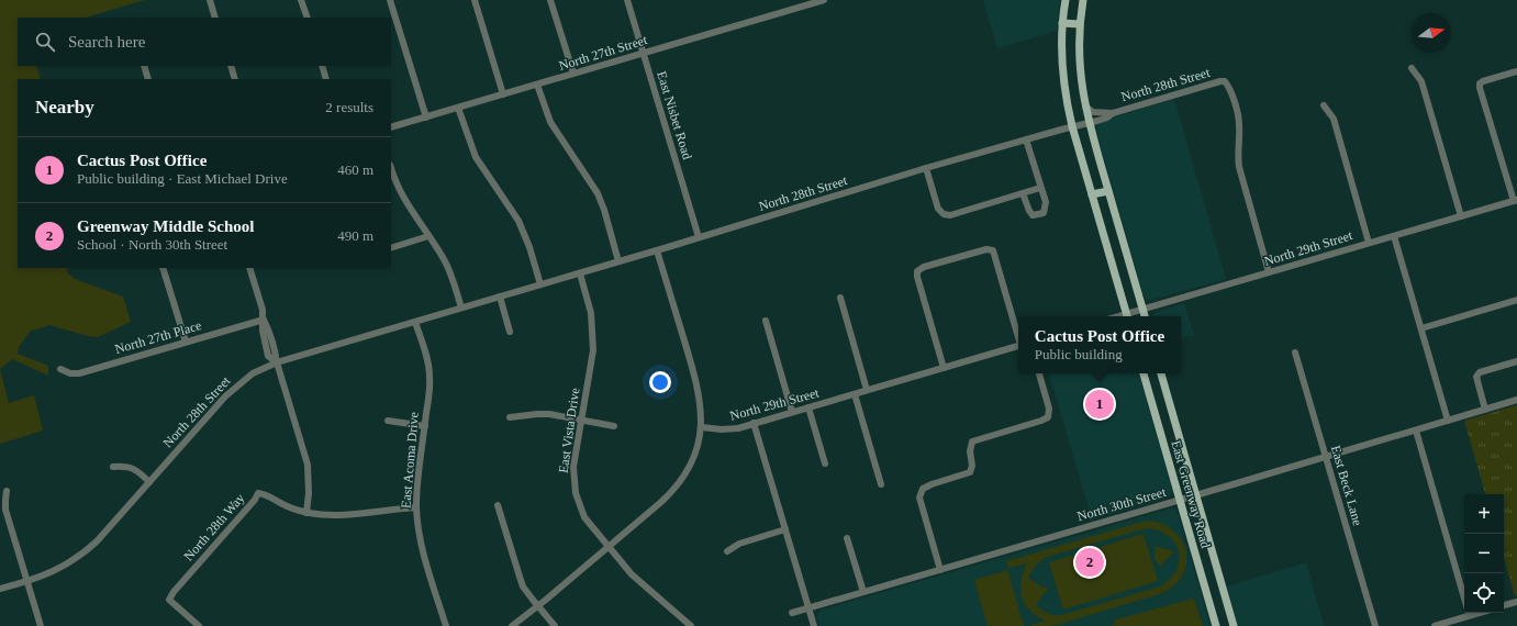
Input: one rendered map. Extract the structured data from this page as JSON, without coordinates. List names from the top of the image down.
{
  "streets": {
    "main road": ["East Greenway Road"],
    "street": [
      "North 27th Street",
      "North 28th Street",
      "East Nisbet Road",
      "North 29th Street",
      "North 27th Place",
      "East Vista Drive",
      "East Acoma Drive",
      "East Beck Lane",
      "North 30th Street",
      "North 28th Way"
    ]
  },
  "crossings": [
    ["North 27th Street", "East Nisbet Road"],
    ["North 28th Street", "East Nisbet Road"],
    ["North 28th Street", "North 29th Street"],
    ["North 28th Street", "East Vista Drive"],
    ["North 28th Street", "East Acoma Drive"],
    ["East Acoma Drive", "North 28th Way"],
    ["East Beck Lane", "North 30th Street"],
    ["East Greenway Road", "North 30th Street"]
  ],
  "north": "right",
  "page": {
    "search": "Search here",
    "heading": ["Nearby", "2 results"],
    "list": [
      {
        "mark": "1",
        "name": "Cactus Post Office",
        "note": "Public building · East Michael Drive",
        "value": "460 m"
      },
      {
        "mark": "2",
        "name": "Greenway Middle School",
        "note": "School · North 30th Street",
        "value": "490 m"
      }
    ],
    "popup": ["Cactus Post Office", "Public building"],
    "pins": ["1", "2"],
    "map_buttons": ["+", "−"]
  }
}
